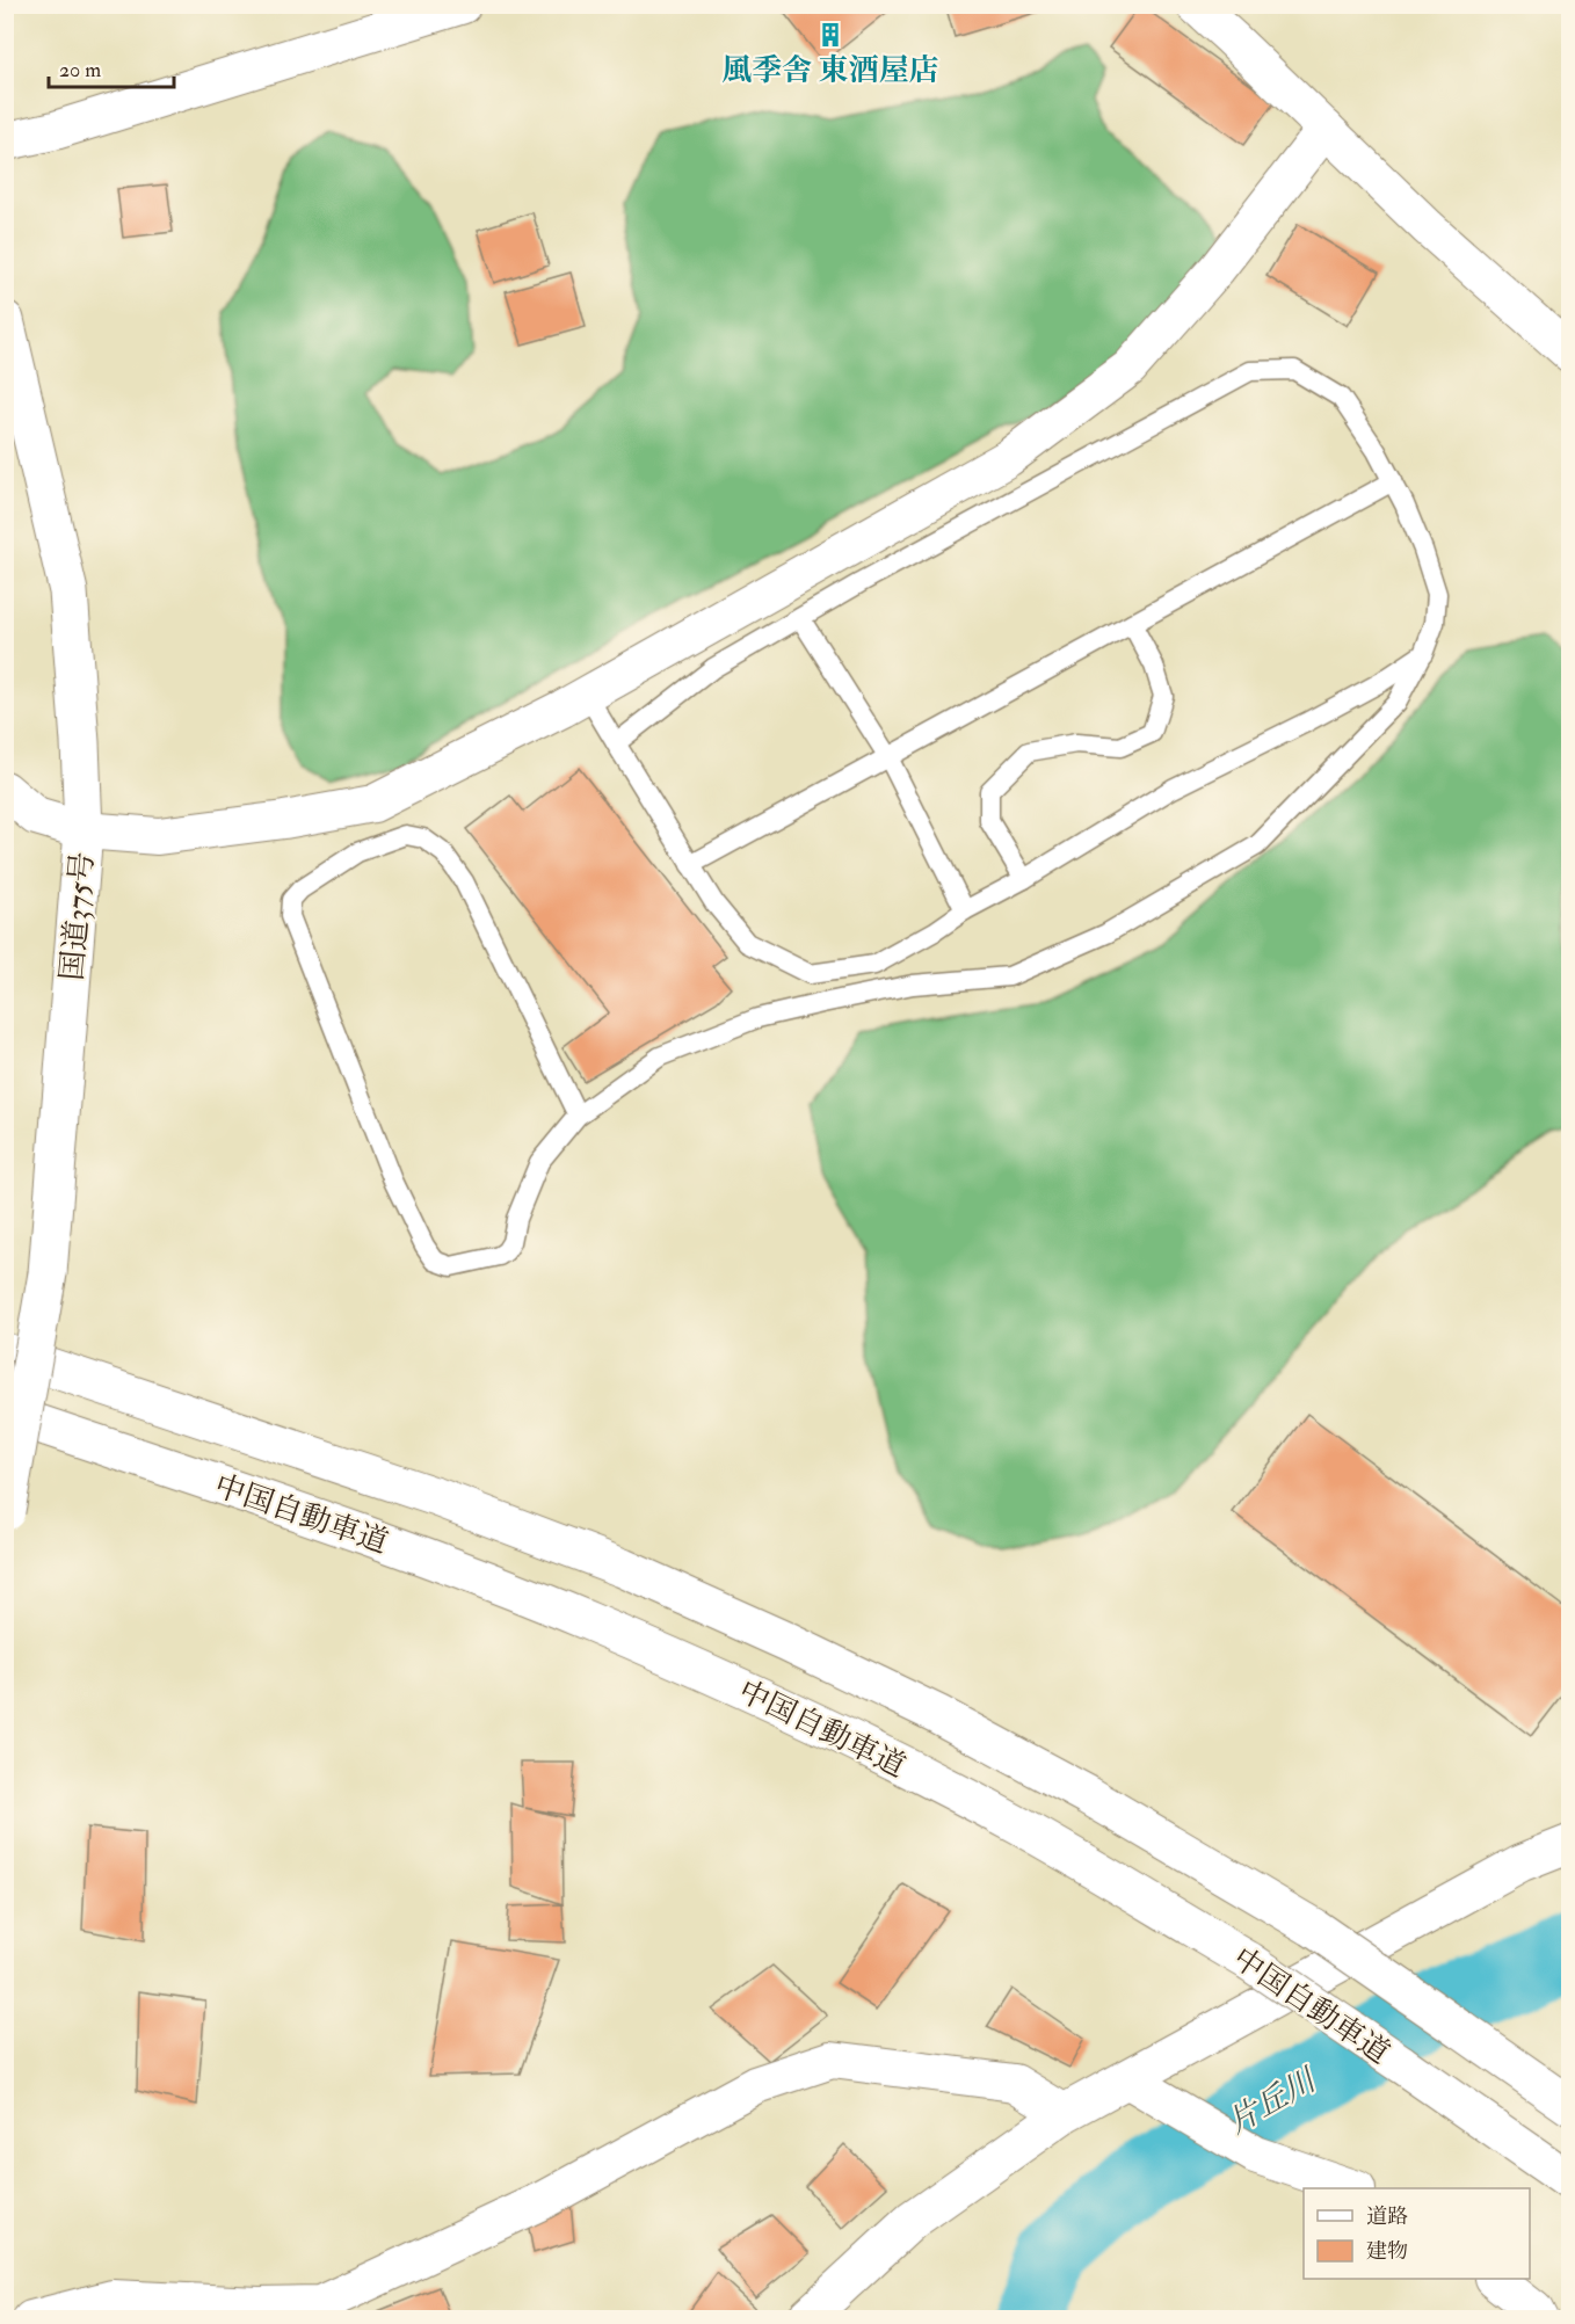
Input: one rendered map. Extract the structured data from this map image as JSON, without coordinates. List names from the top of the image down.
{
  "streets": {
    "main road": ["国道375号", "中国自動車道"]
  },
  "water": ["片丘川"],
  "places": {
    "building": ["風季舎 東酒屋店"]
  },
  "legend": ["道路", "建物"],
  "scale_bar": "20 m"
}
